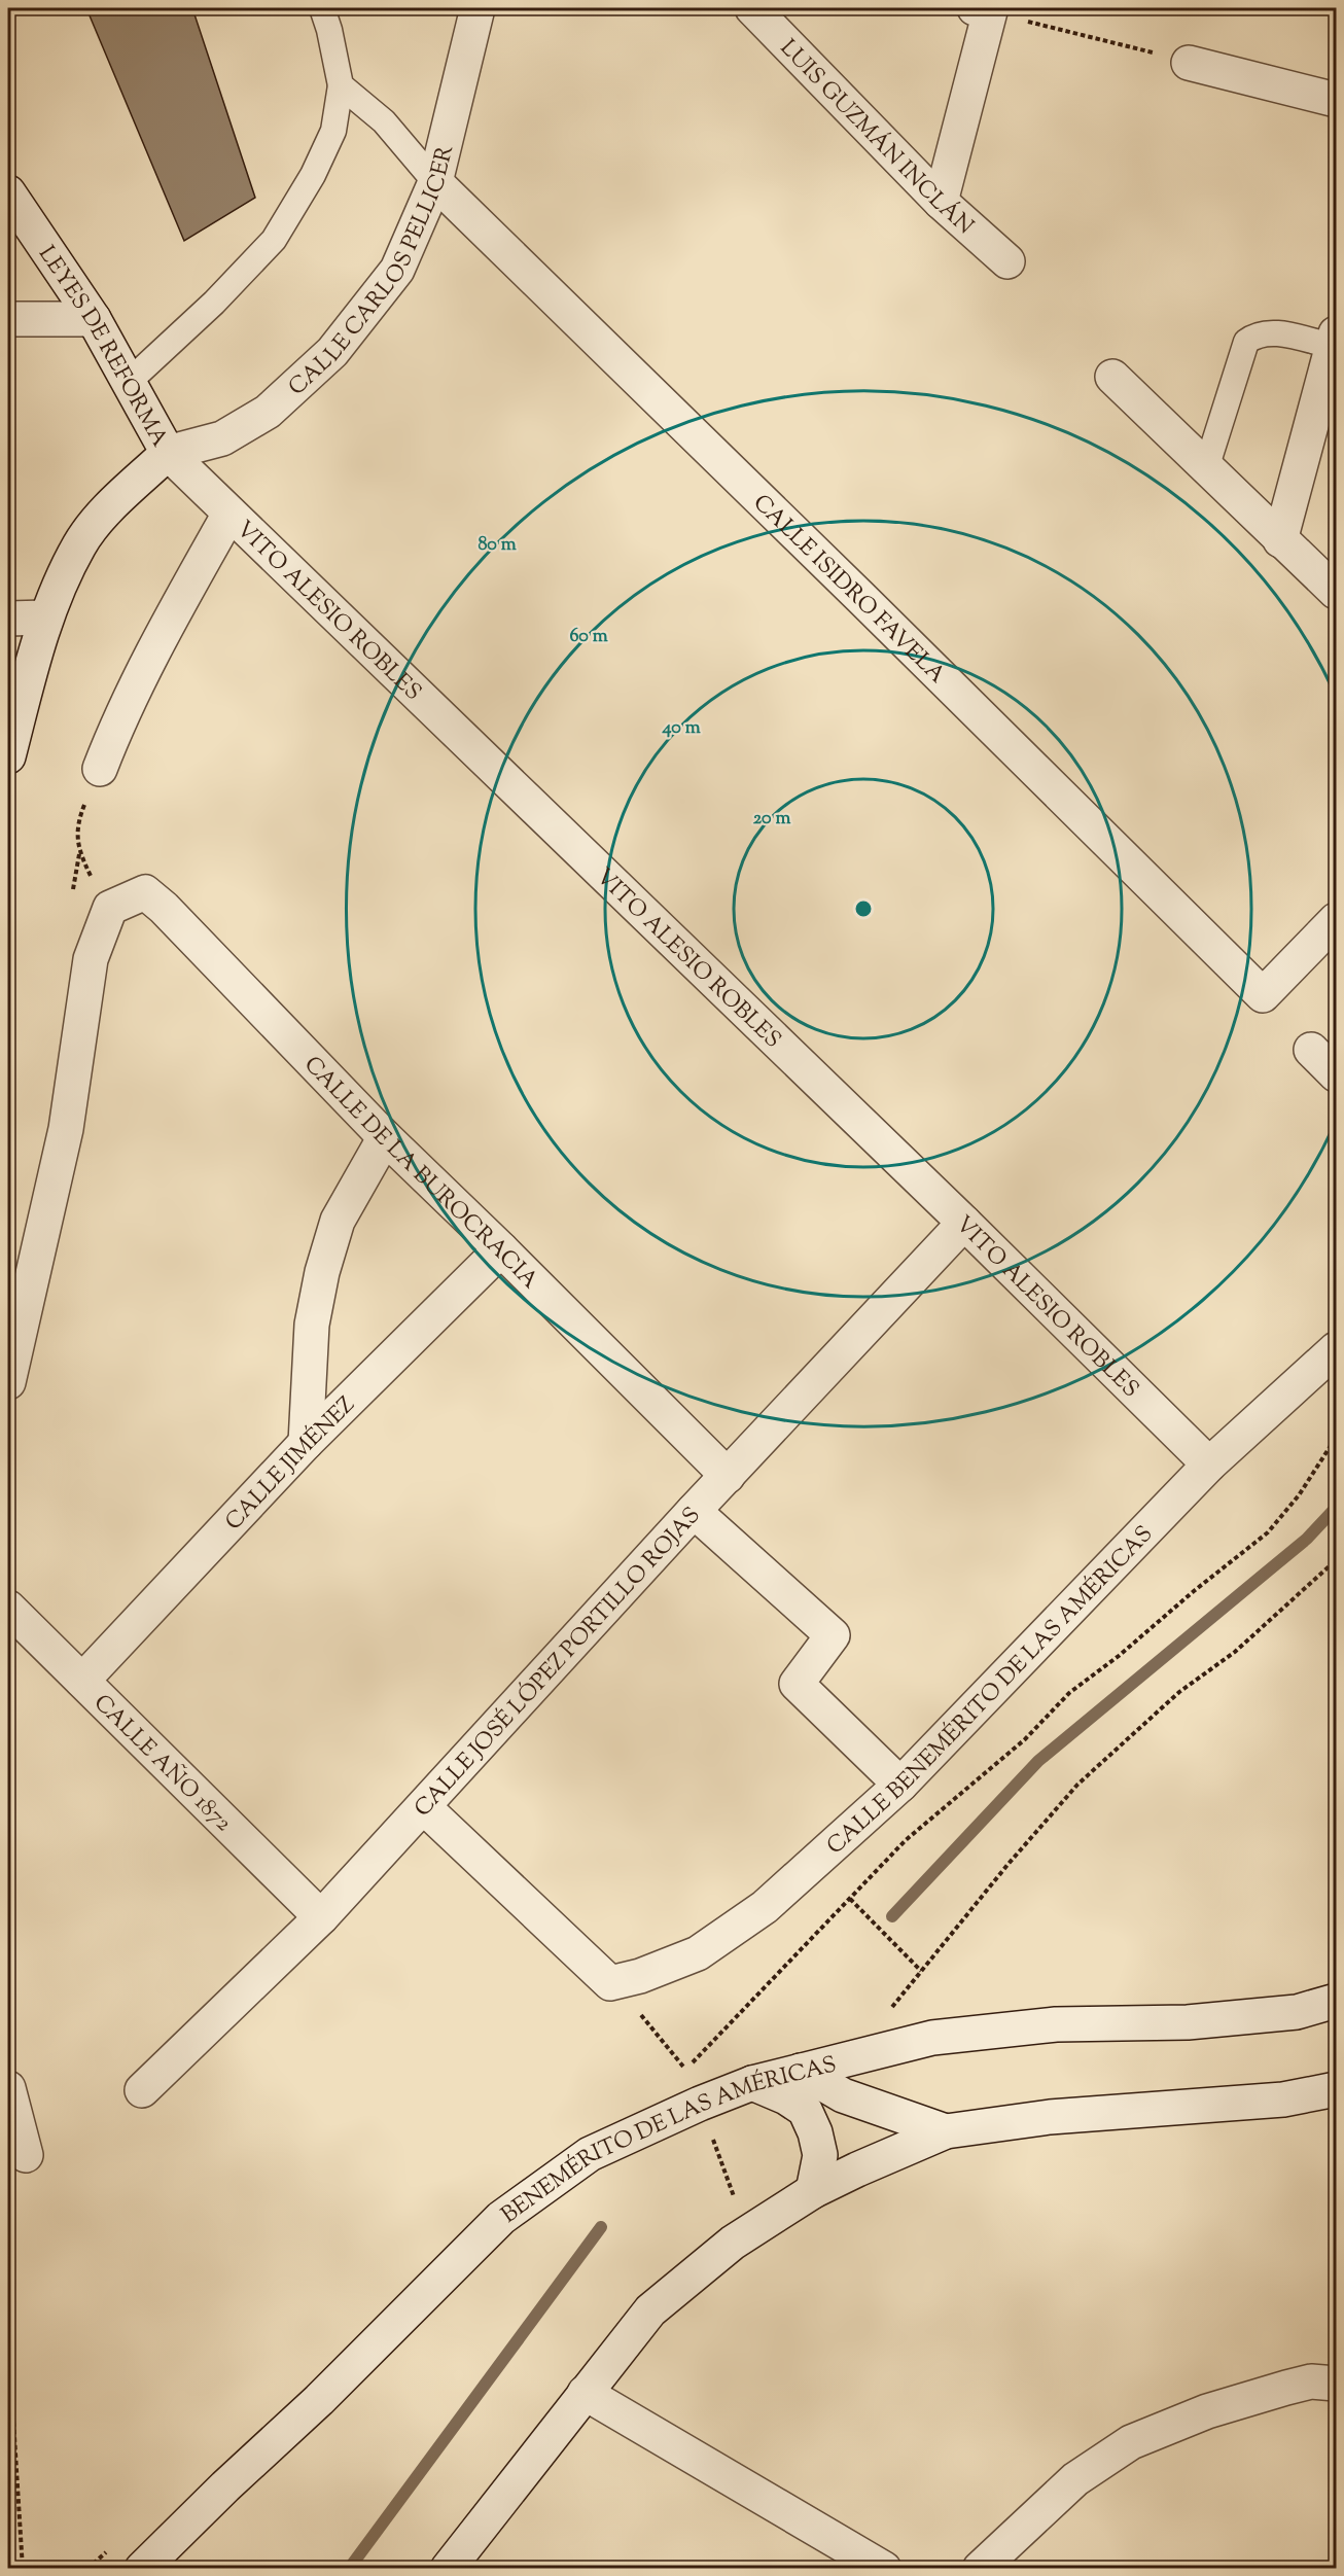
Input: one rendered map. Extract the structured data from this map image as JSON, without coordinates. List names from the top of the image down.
{
  "streets": {
    "street": [
      "LUIS GUZMÁN INCLÁN",
      "CALLE CARLOS PELLICER",
      "LEYES DE REFORMA",
      "CALLE ISIDRO FAVELA",
      "VITO ALESIO ROBLES",
      "CALLE DE LA BUROCRACIA",
      "CALLE JIMÉNEZ",
      "CALLE JOSÉ LÓPEZ PORTILLO ROJAS",
      "CALLE BENEMÉRITO DE LAS AMÉRICAS",
      "CALLE AÑO 1872",
      "BENEMÉRITO DE LAS AMÉRICAS"
    ]
  },
  "crossings": [
    ["CALLE CARLOS PELLICER", "LEYES DE REFORMA"],
    ["CALLE CARLOS PELLICER", "CALLE ISIDRO FAVELA"],
    ["CALLE CARLOS PELLICER", "VITO ALESIO ROBLES"],
    ["LEYES DE REFORMA", "VITO ALESIO ROBLES"],
    ["VITO ALESIO ROBLES", "CALLE JOSÉ LÓPEZ PORTILLO ROJAS"],
    ["VITO ALESIO ROBLES", "CALLE BENEMÉRITO DE LAS AMÉRICAS"],
    ["CALLE DE LA BUROCRACIA", "CALLE JIMÉNEZ"],
    ["CALLE DE LA BUROCRACIA", "CALLE JOSÉ LÓPEZ PORTILLO ROJAS"],
    ["CALLE JIMÉNEZ", "CALLE AÑO 1872"],
    ["CALLE JOSÉ LÓPEZ PORTILLO ROJAS", "CALLE AÑO 1872"]
  ],
  "rings": [
    "80 m",
    "60 m",
    "40 m",
    "20 m"
  ]
}
